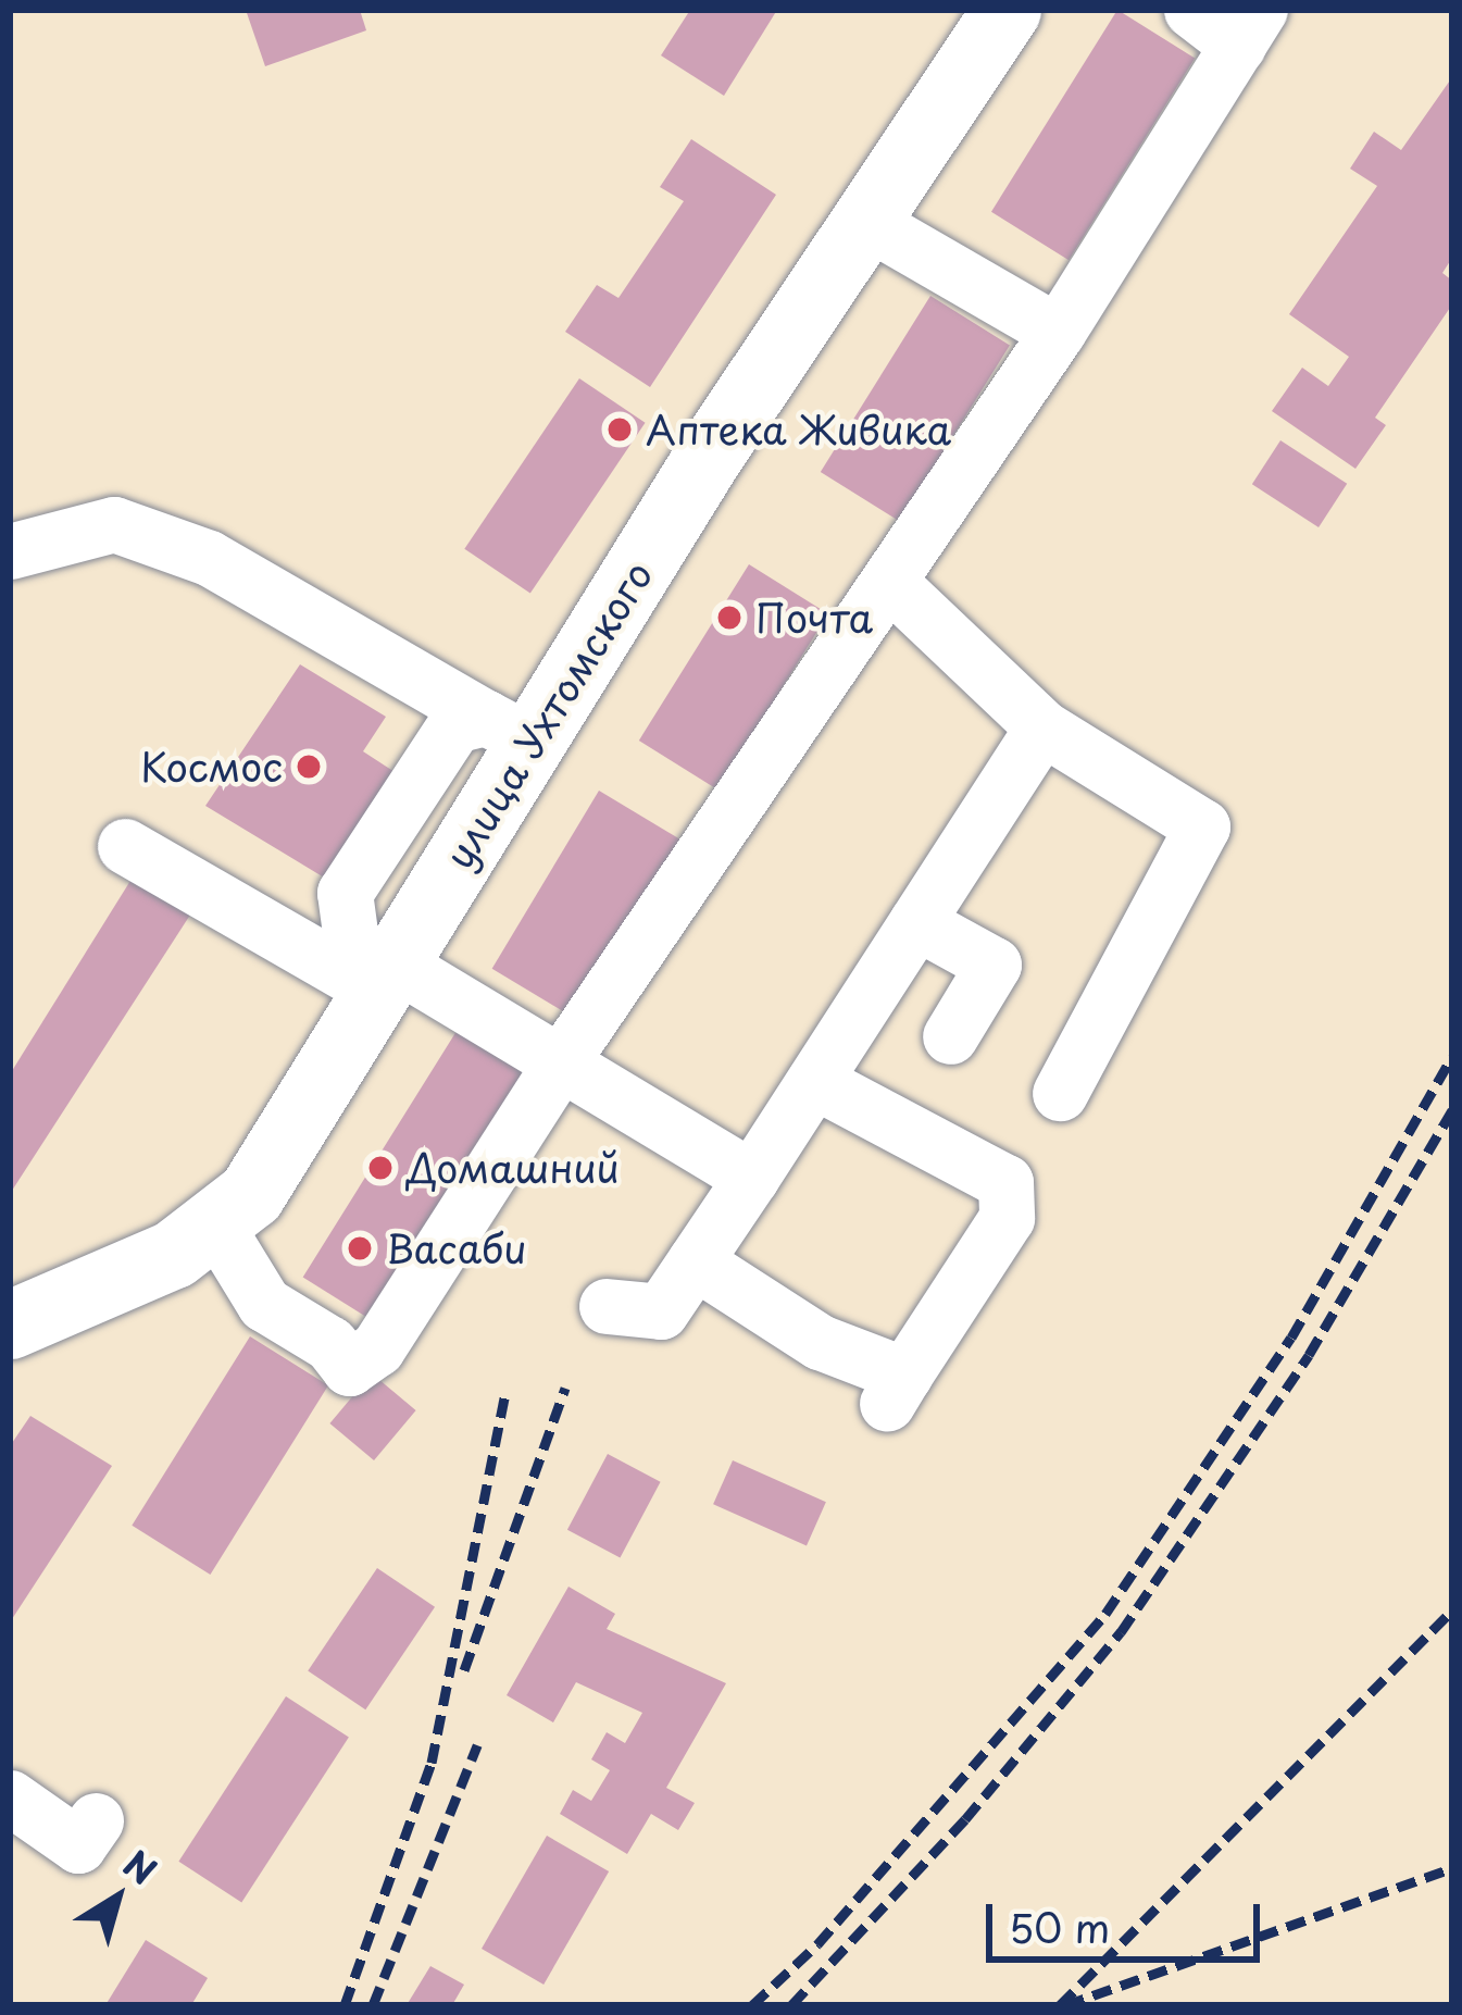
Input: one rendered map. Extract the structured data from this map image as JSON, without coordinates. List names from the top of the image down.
{
  "streets": {
    "main road": ["улица Ухтомского"]
  },
  "places": [
    "Аптека Живика",
    "Почта",
    "Космос",
    "Домашний",
    "Васаби"
  ],
  "scale_bar": "50 m",
  "north": "top right"
}
